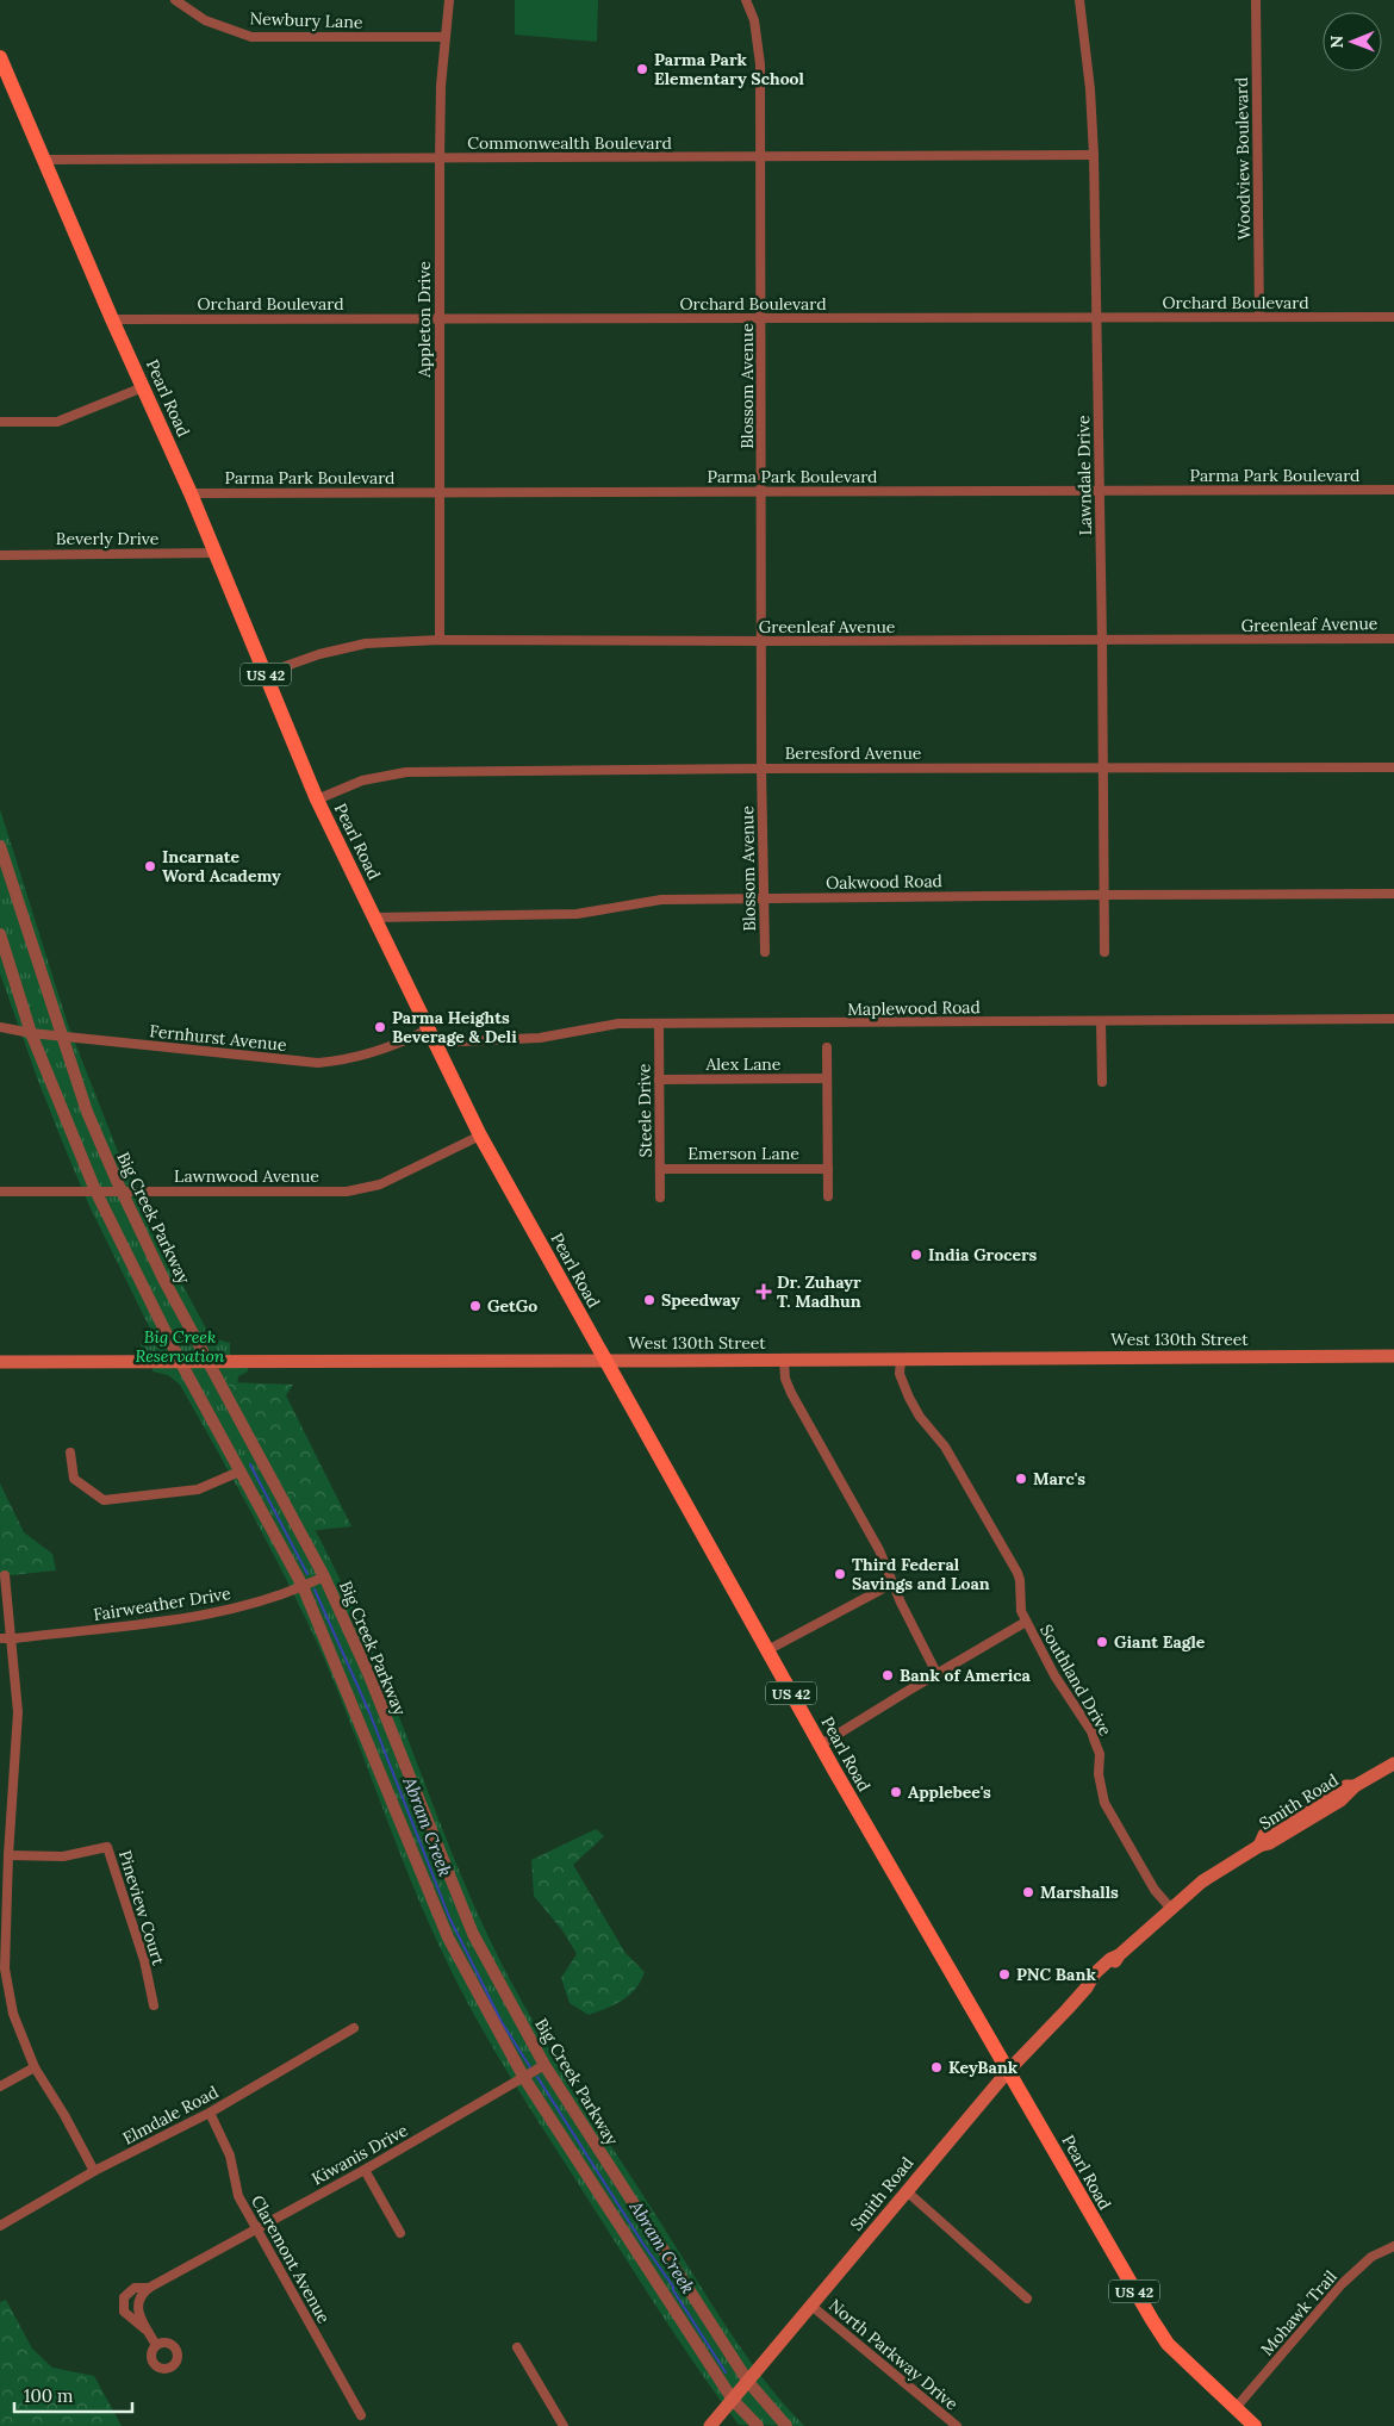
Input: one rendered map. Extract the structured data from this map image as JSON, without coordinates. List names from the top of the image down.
{
  "streets": {
    "main road": [
      "Pearl Road",
      "US 42",
      "West 130th Street",
      "Smith Road"
    ],
    "street": [
      "Newbury Lane",
      "Commonwealth Boulevard",
      "Woodview Boulevard",
      "Orchard Boulevard",
      "Appleton Drive",
      "Blossom Avenue",
      "Lawndale Drive",
      "Parma Park Boulevard",
      "Beverly Drive",
      "Greenleaf Avenue",
      "Beresford Avenue",
      "Oakwood Road",
      "Maplewood Road",
      "Fernhurst Avenue",
      "Alex Lane",
      "Steele Drive",
      "Emerson Lane",
      "Lawnwood Avenue",
      "Big Creek Parkway",
      "Fairweather Drive",
      "Southland Drive",
      "Pineview Court",
      "Elmdale Road",
      "Kiwanis Drive",
      "Claremont Avenue",
      "Mohawk Trail",
      "North Parkway Drive"
    ]
  },
  "crossings": [
    ["Newbury Lane", "Appleton Drive"],
    ["Commonwealth Boulevard", "Appleton Drive"],
    ["Commonwealth Boulevard", "Blossom Avenue"],
    ["Commonwealth Boulevard", "Pearl Road"],
    ["Commonwealth Boulevard", "Lawndale Drive"],
    ["Woodview Boulevard", "Orchard Boulevard"],
    ["Orchard Boulevard", "Appleton Drive"],
    ["Orchard Boulevard", "Blossom Avenue"],
    ["Orchard Boulevard", "Pearl Road"],
    ["Orchard Boulevard", "Lawndale Drive"],
    ["Appleton Drive", "Parma Park Boulevard"],
    ["Appleton Drive", "Greenleaf Avenue"],
    ["Blossom Avenue", "Parma Park Boulevard"],
    ["Blossom Avenue", "Greenleaf Avenue"],
    ["Blossom Avenue", "Beresford Avenue"],
    ["Blossom Avenue", "Oakwood Road"],
    ["Pearl Road", "Parma Park Boulevard"],
    ["Pearl Road", "Beverly Drive"],
    ["Pearl Road", "Greenleaf Avenue"],
    ["Pearl Road", "Beresford Avenue"],
    ["Pearl Road", "Oakwood Road"],
    ["Pearl Road", "Maplewood Road"],
    ["Pearl Road", "Fernhurst Avenue"],
    ["Pearl Road", "Lawnwood Avenue"],
    ["Pearl Road", "West 130th Street"],
    ["Pearl Road", "Southland Drive"],
    ["Pearl Road", "Smith Road"],
    ["Pearl Road", "Mohawk Trail"],
    ["Lawndale Drive", "Parma Park Boulevard"],
    ["Lawndale Drive", "Greenleaf Avenue"],
    ["Lawndale Drive", "Beresford Avenue"],
    ["Lawndale Drive", "Oakwood Road"],
    ["Maplewood Road", "Fernhurst Avenue"],
    ["Maplewood Road", "Steele Drive"],
    ["Fernhurst Avenue", "Big Creek Parkway"],
    ["Alex Lane", "Steele Drive"],
    ["Steele Drive", "Emerson Lane"],
    ["Lawnwood Avenue", "Big Creek Parkway"],
    ["Big Creek Parkway", "West 130th Street"],
    ["Big Creek Parkway", "Fairweather Drive"],
    ["Big Creek Parkway", "Smith Road"],
    ["Big Creek Parkway", "Kiwanis Drive"],
    ["West 130th Street", "Southland Drive"],
    ["Southland Drive", "Smith Road"],
    ["Smith Road", "North Parkway Drive"],
    ["Elmdale Road", "Claremont Avenue"],
    ["Kiwanis Drive", "Claremont Avenue"]
  ],
  "water": ["Abram Creek"],
  "parks": ["Big Creek Reservation"],
  "places": {
    "other": [
      "Parma Park Elementary School",
      "Incarnate Word Academy",
      "Parma Heights Beverage & Deli",
      "India Grocers",
      "Speedway",
      "GetGo",
      "Marc's",
      "Third Federal Savings and Loan",
      "Giant Eagle",
      "Bank of America",
      "Applebee's",
      "Marshalls",
      "PNC Bank",
      "KeyBank"
    ],
    "health": ["Dr. Zuhayr T. Madhun"]
  },
  "scale_bar": "100 m",
  "north": "left"
}
